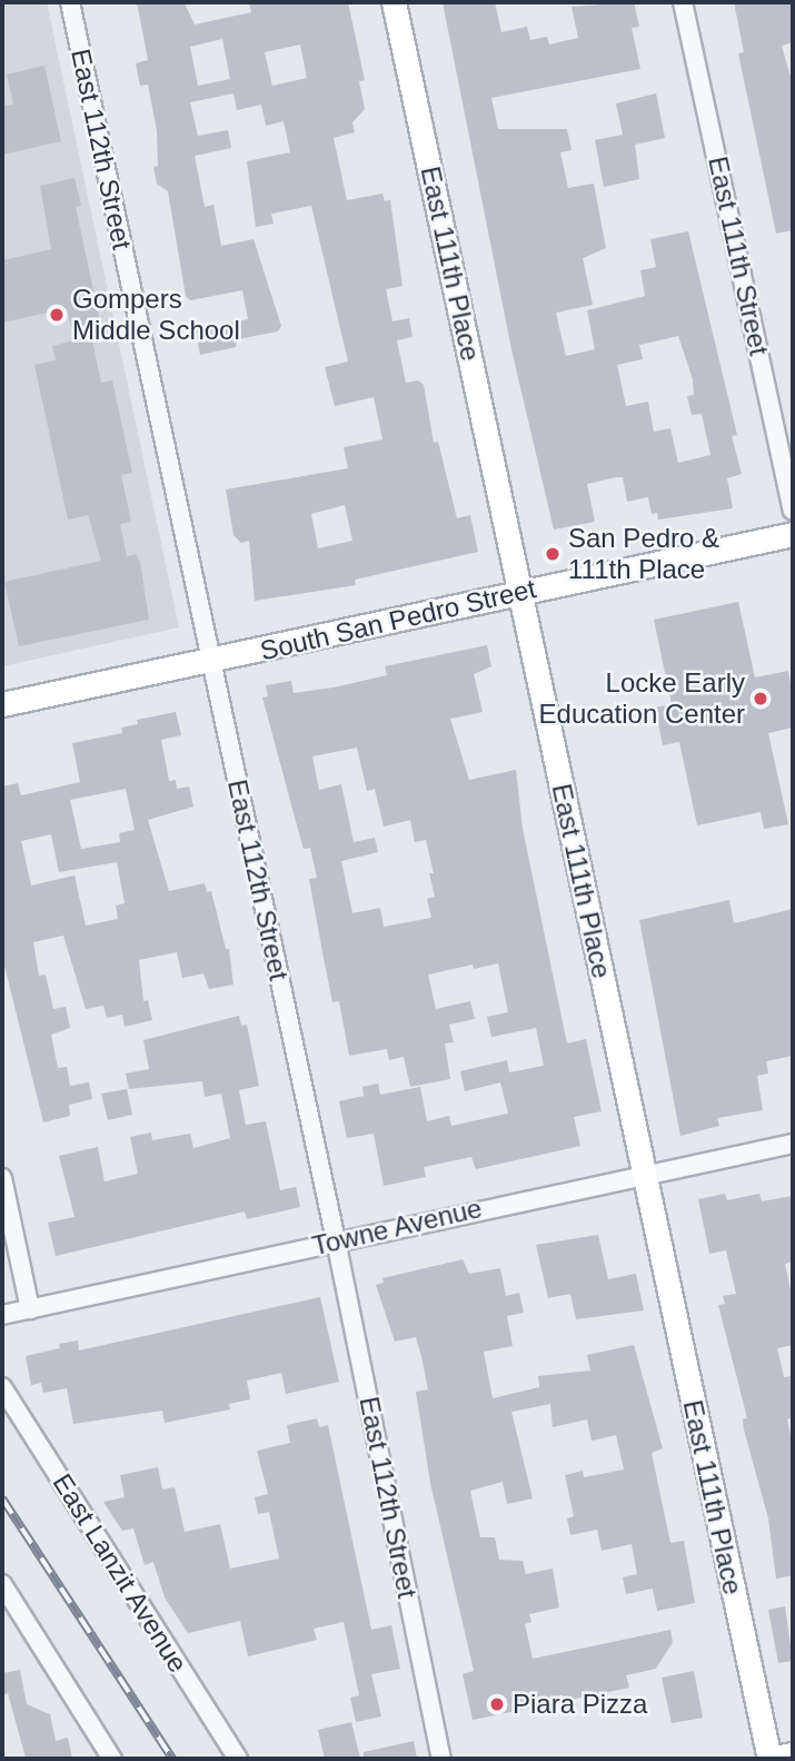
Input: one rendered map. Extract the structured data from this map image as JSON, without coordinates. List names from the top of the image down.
{
  "streets": {
    "street": [
      "East 112th Street",
      "East 111th Street",
      "East 111th Place",
      "South San Pedro Street",
      "Towne Avenue",
      "East Lanzit Avenue"
    ]
  },
  "crossings": [
    ["East 112th Street", "South San Pedro Street"],
    ["East 112th Street", "Towne Avenue"],
    ["East 111th Place", "South San Pedro Street"],
    ["East 111th Place", "Towne Avenue"]
  ],
  "places": [
    "Gompers Middle School",
    "San Pedro & 111th Place",
    "Locke Early Education Center",
    "Piara Pizza"
  ]
}
